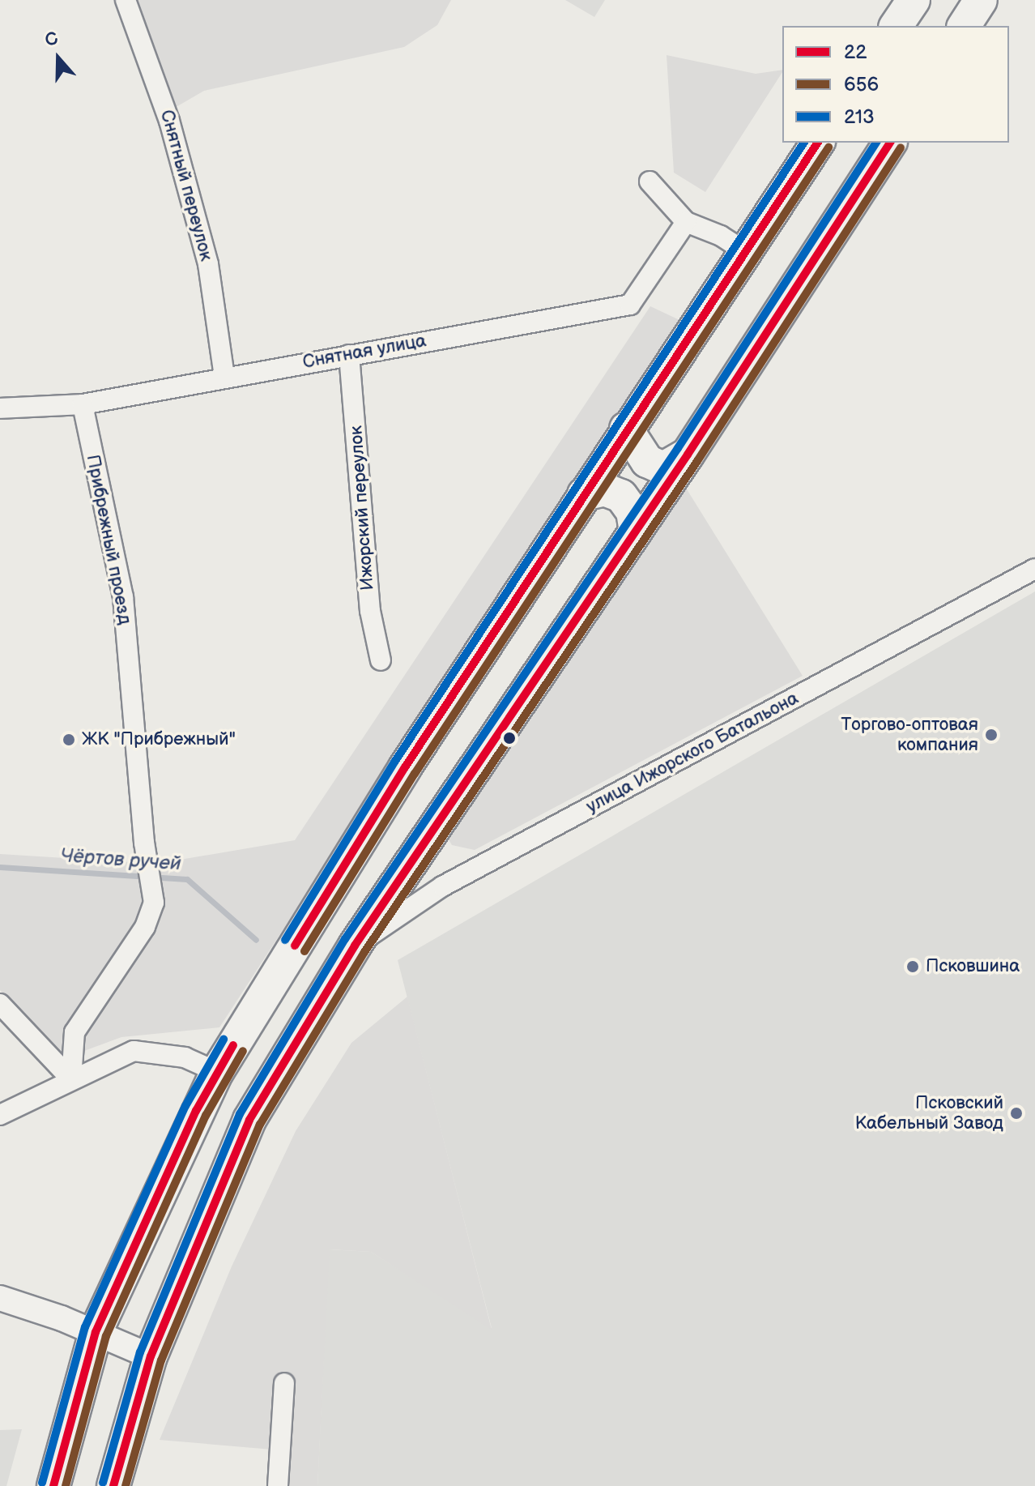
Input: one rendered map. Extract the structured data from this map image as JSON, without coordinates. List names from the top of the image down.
{
  "streets": {
    "street": [
      "Снятный переулок",
      "Снятная улица",
      "Ижорский переулок",
      "Прибрежный проезд",
      "улица Ижорского Батальона"
    ]
  },
  "crossings": [
    ["Снятный переулок", "Снятная улица"],
    ["Снятная улица", "Ижорский переулок"],
    ["Снятная улица", "Прибрежный проезд"]
  ],
  "water": ["Чёртов ручей"],
  "places": [
    "Торгово-оптовая компания",
    "ЖК \"Прибрежный\"",
    "Псковшина",
    "Псковский Кабельный Завод"
  ],
  "lines": ["transit line 22", "transit line 213", "transit line 656"],
  "legend": ["22", "656", "213"],
  "north": "top"
}
